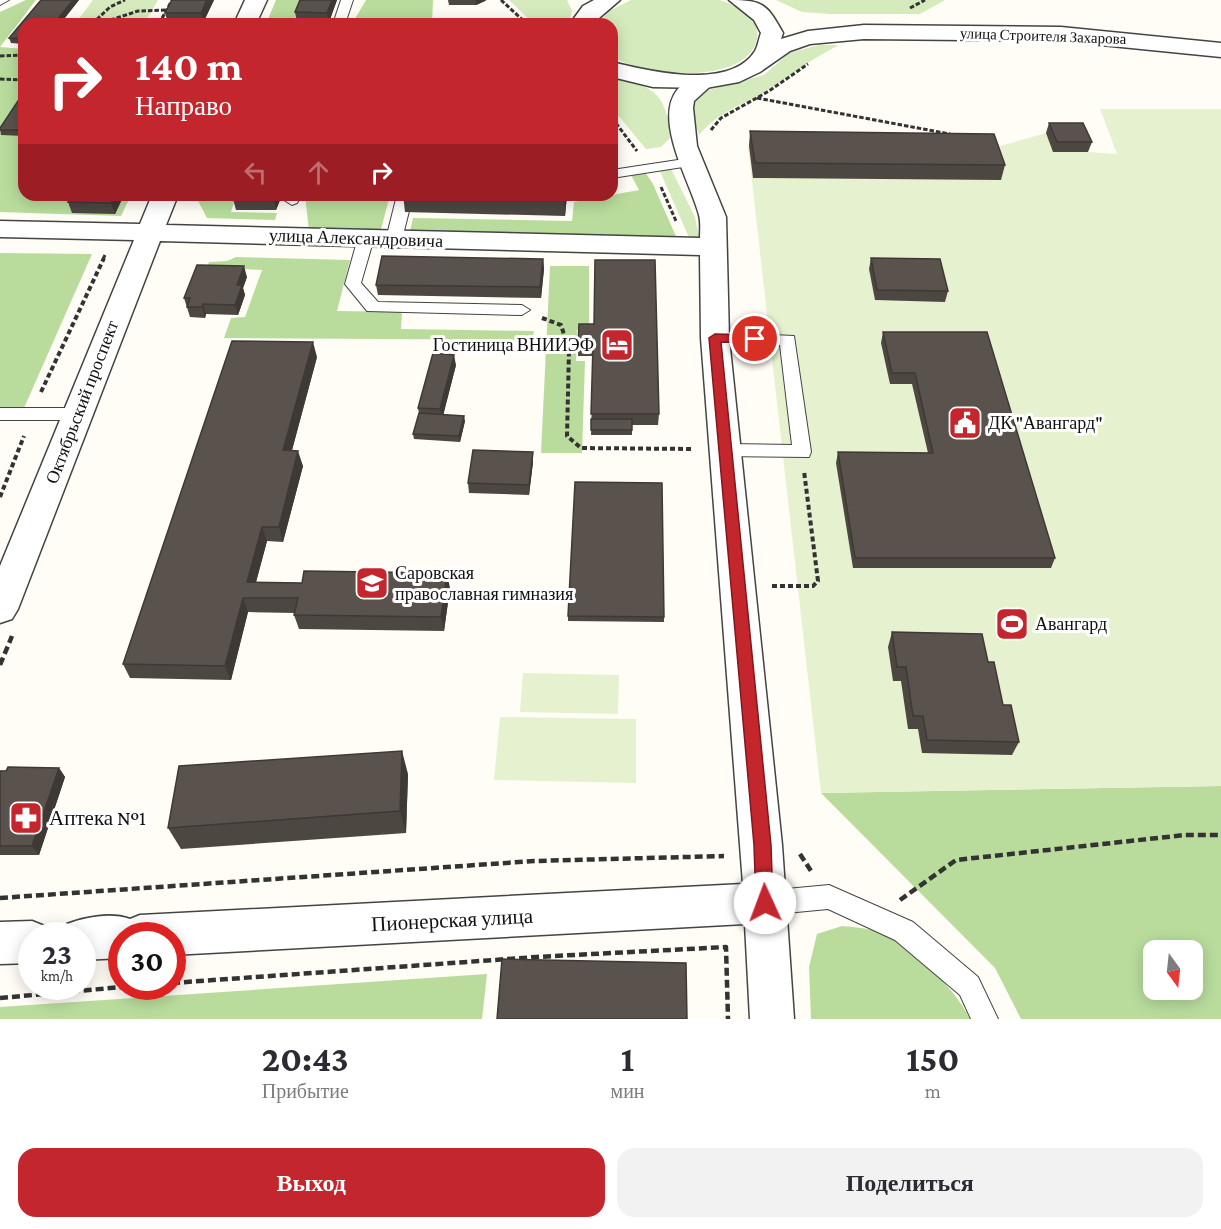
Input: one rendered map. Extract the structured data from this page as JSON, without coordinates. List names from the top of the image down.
{
  "streets": {
    "street": [
      "улица Строителя Захарова",
      "улица Александровича",
      "Октябрьский проспект",
      "Пионерская улица"
    ]
  },
  "crossings": [
    ["улица Александровича", "Октябрьский проспект"]
  ],
  "places": {
    "hotel": ["Гостиница ВНИИЭФ"],
    "public building": ["ДК \"Авангард\""],
    "school or university": ["Саровская православная гимназия"],
    "sports": ["Авангард"],
    "pharmacy": ["Аптека №1"]
  },
  "north": "bottom",
  "page": {
    "turn": ["140 m", "Направо"],
    "speed": "23 km/h",
    "limit": "30",
    "eta": [
      "20:43",
      "Прибытие",
      "1",
      "мин",
      "150",
      "m"
    ],
    "buttons": ["Выход", "Поделиться"]
  }
}
